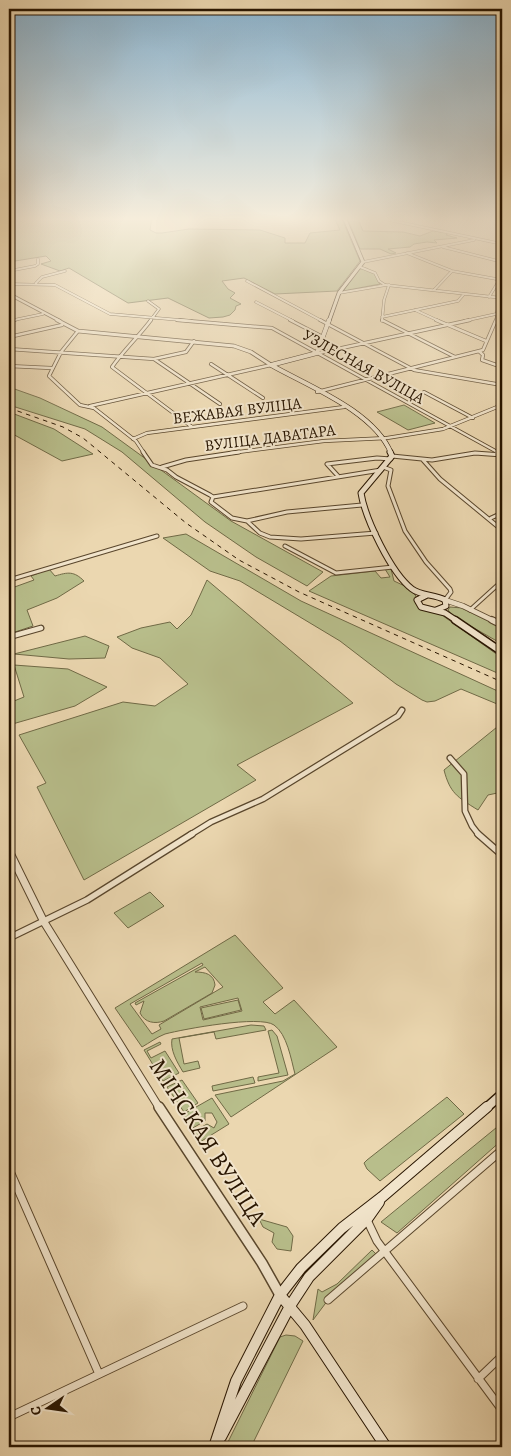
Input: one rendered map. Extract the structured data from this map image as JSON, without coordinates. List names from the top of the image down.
{
  "streets": {
    "main road": ["МІНСКАЯ ВУЛІЦА"],
    "street": ["УЗЛЕСНАЯ ВУЛІЦА", "ВЕЖАВАЯ ВУЛІЦА", "ВУЛІЦА ДАВАТАРА"]
  },
  "crossings": [
    ["УЗЛЕСНАЯ ВУЛІЦА", "ВУЛІЦА ДАВАТАРА"]
  ],
  "north": "left"
}
